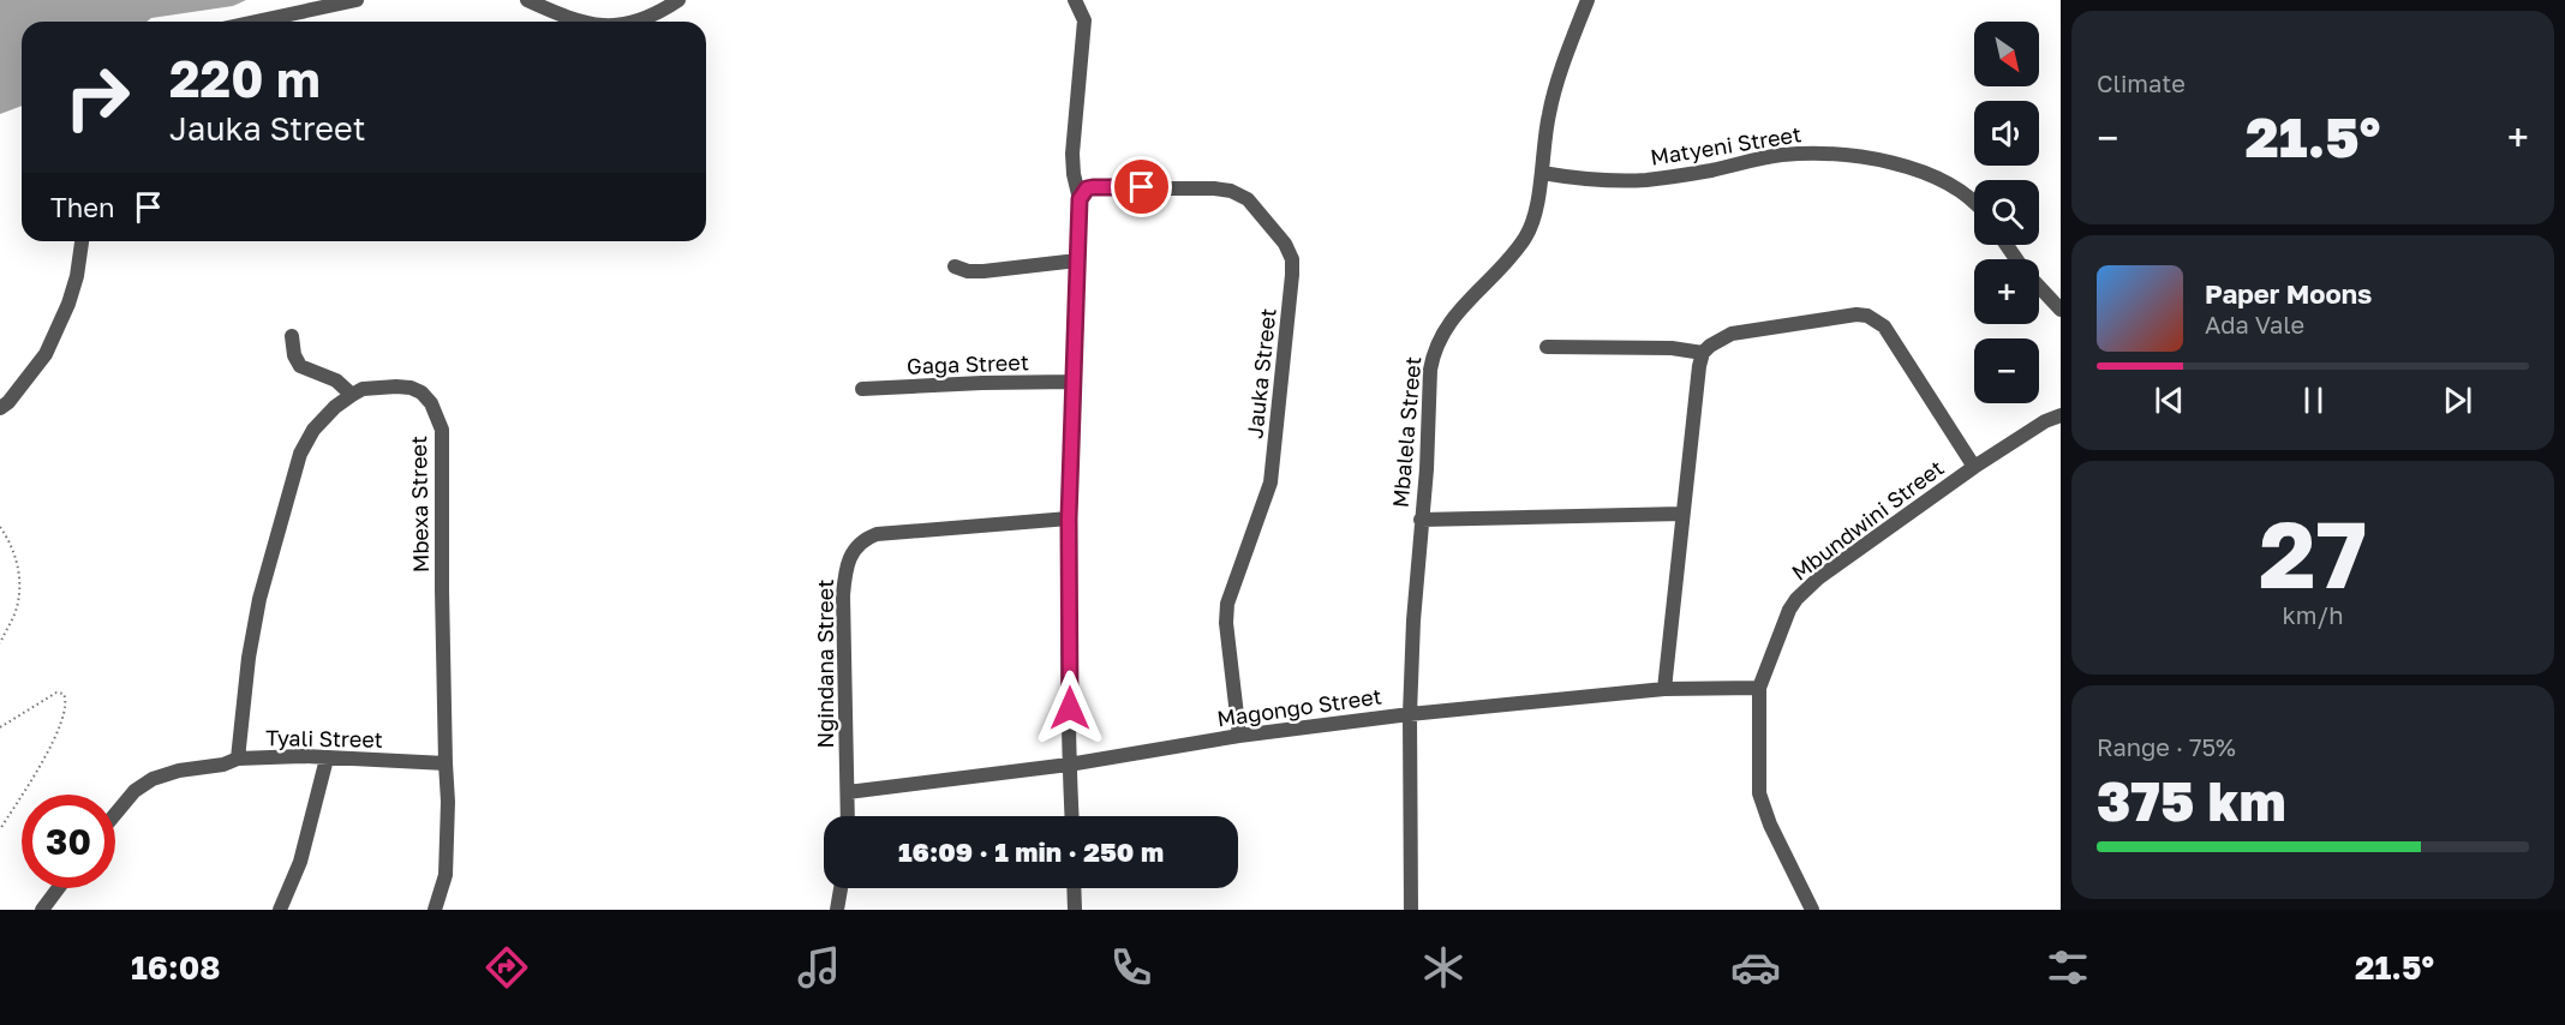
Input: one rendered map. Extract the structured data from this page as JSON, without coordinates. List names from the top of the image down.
{
  "streets": {
    "street": [
      "Matyeni Street",
      "Gaga Street",
      "Jauka Street",
      "Mbalela Street",
      "Mbexa Street",
      "Mbundwini Street",
      "Ngindana Street",
      "Magongo Street",
      "Tyali Street"
    ]
  },
  "crossings": [
    ["Matyeni Street", "Mbalela Street"],
    ["Jauka Street", "Magongo Street"],
    ["Mbalela Street", "Magongo Street"],
    ["Mbexa Street", "Tyali Street"],
    ["Mbundwini Street", "Magongo Street"],
    ["Ngindana Street", "Magongo Street"]
  ],
  "north": "bottom right",
  "page": {
    "tile": [
      "Climate",
      ["27", "km/h"],
      ["Range · 75%", "375 km"]
    ],
    "map_buttons": ["+", "−"],
    "turn": ["220 m", "Jauka Street"],
    "heat": ["−", "21.5°", "+"],
    "then": "Then",
    "song": ["Paper Moons", "Ada Vale"],
    "limit": "30",
    "trip": "16:09 · 1 min · 250 m",
    "tabs": ["16:08", "21.5°"]
  }
}
